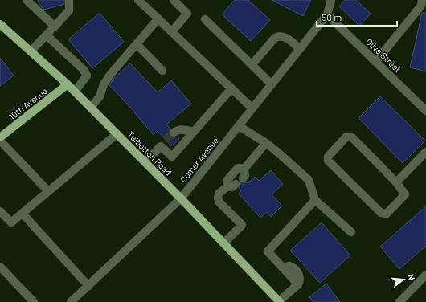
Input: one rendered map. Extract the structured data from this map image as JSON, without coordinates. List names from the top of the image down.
{
  "streets": {
    "main road": ["10th Avenue", "Talbotton Road"],
    "street": ["Olive Street", "Comer Avenue"]
  },
  "crossings": [
    ["Olive Street", "Comer Avenue"],
    ["10th Avenue", "Talbotton Road"],
    ["Talbotton Road", "Comer Avenue"]
  ],
  "scale_bar": "50 m",
  "north": "right"
}
